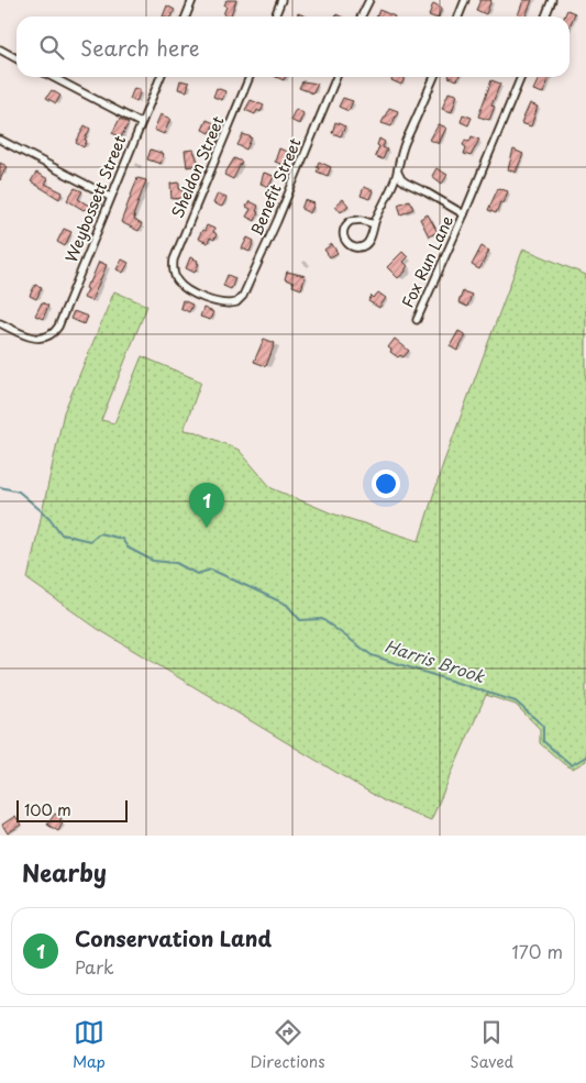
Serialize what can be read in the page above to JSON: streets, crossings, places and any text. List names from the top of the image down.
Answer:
{
  "streets": {
    "street": [
      "Sheldon Street",
      "Benefit Street",
      "Weybossett Street",
      "Fox Run Lane"
    ]
  },
  "crossings": [
    ["Sheldon Street", "Benefit Street"]
  ],
  "water": ["Harris Brook"],
  "scale_bar": "100 m",
  "page": {
    "search": "Search here",
    "pins": "1",
    "scale": "100 m",
    "heading": "Nearby",
    "list": [
      {
        "mark": "1",
        "name": "Conservation Land",
        "note": "Park",
        "value": "170 m"
      }
    ],
    "nav": ["Map", "Directions", "Saved"]
  }
}
